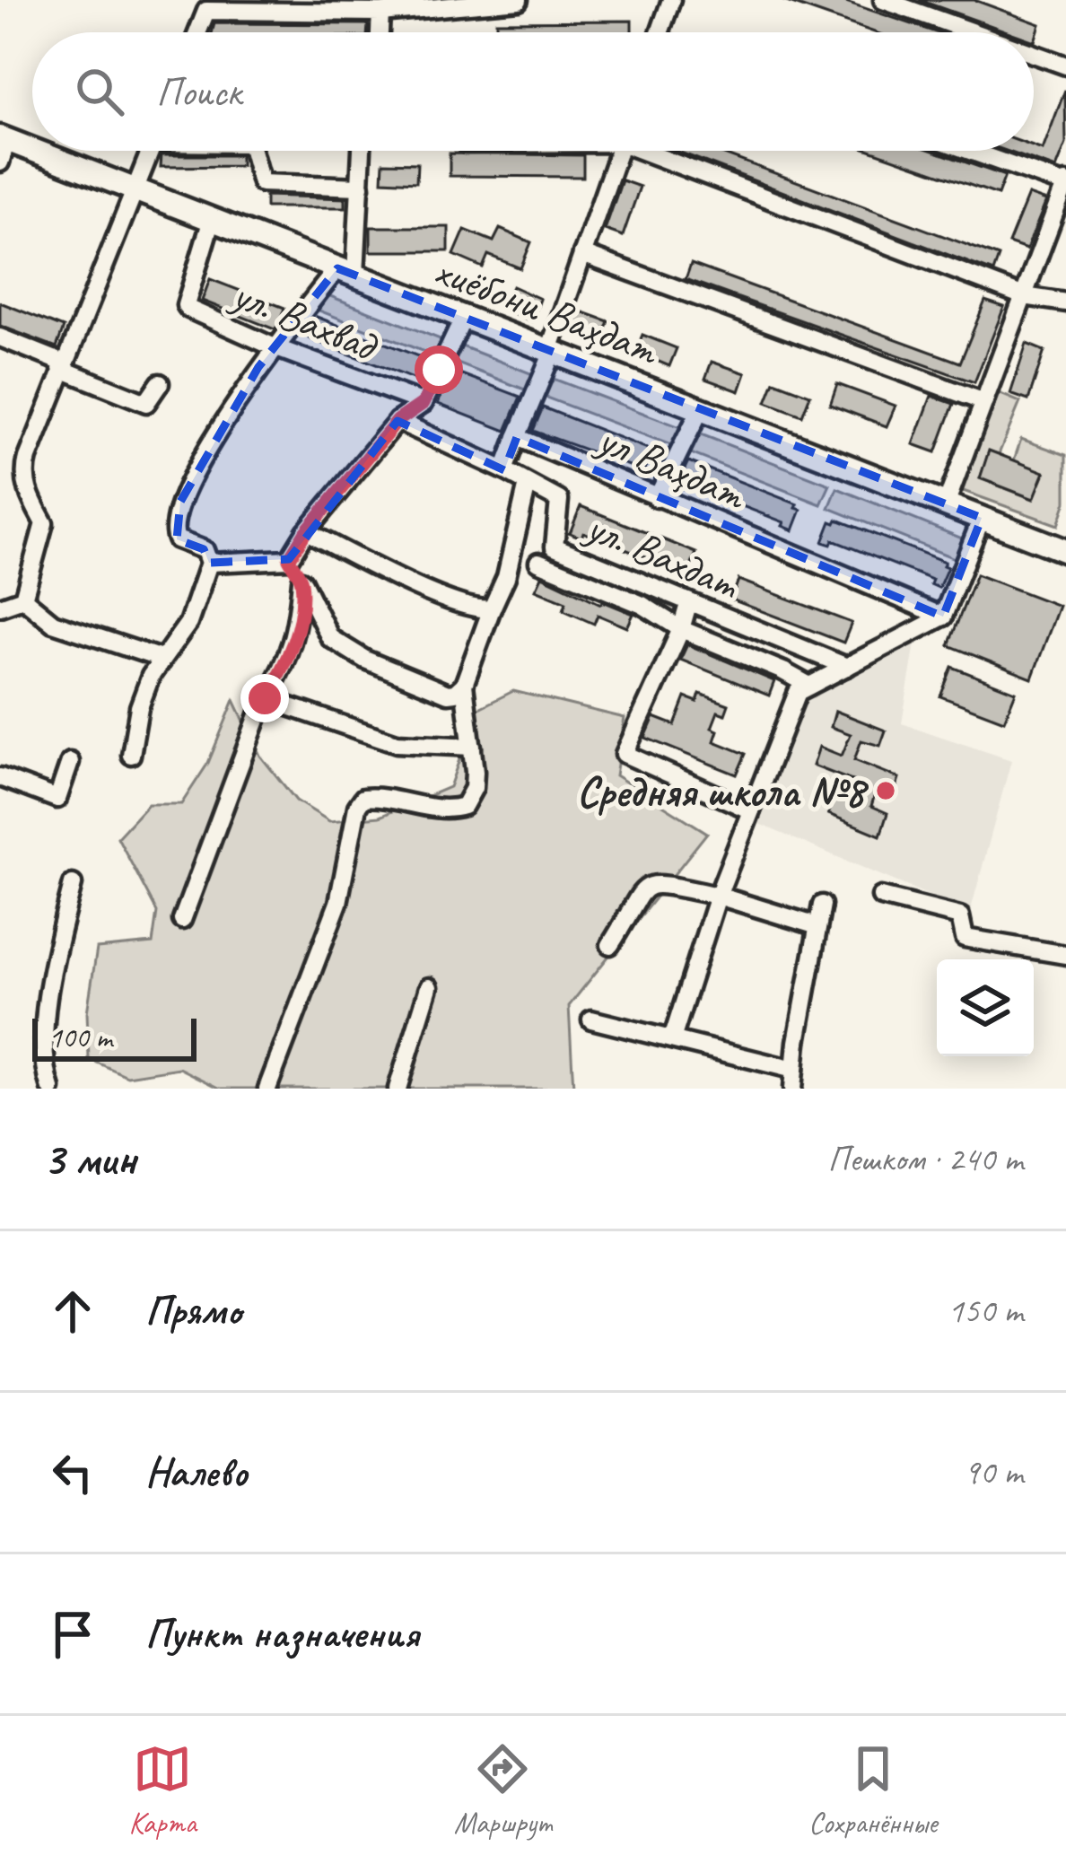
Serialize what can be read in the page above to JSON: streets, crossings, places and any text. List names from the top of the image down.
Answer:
{
  "streets": {
    "main road": ["хиёбони Ваҳдат"],
    "street": ["ул. Вахвад", "ул Ваҳдат", "ул. Вахдат"]
  },
  "crossings": [
    ["хиёбони Ваҳдат", "ул. Вахвад"]
  ],
  "places": ["Средняя школа №8"],
  "scale_bar": "100 m",
  "page": {
    "search": "Поиск",
    "scale": "100 m",
    "heading": ["3 мин", "Пешком · 240 m"],
    "list": [
      ["Прямо", "150 m"],
      ["Налево", "90 m"],
      "Пункт назначения"
    ],
    "nav": ["Карта", "Маршрут", "Сохранённые"]
  }
}
